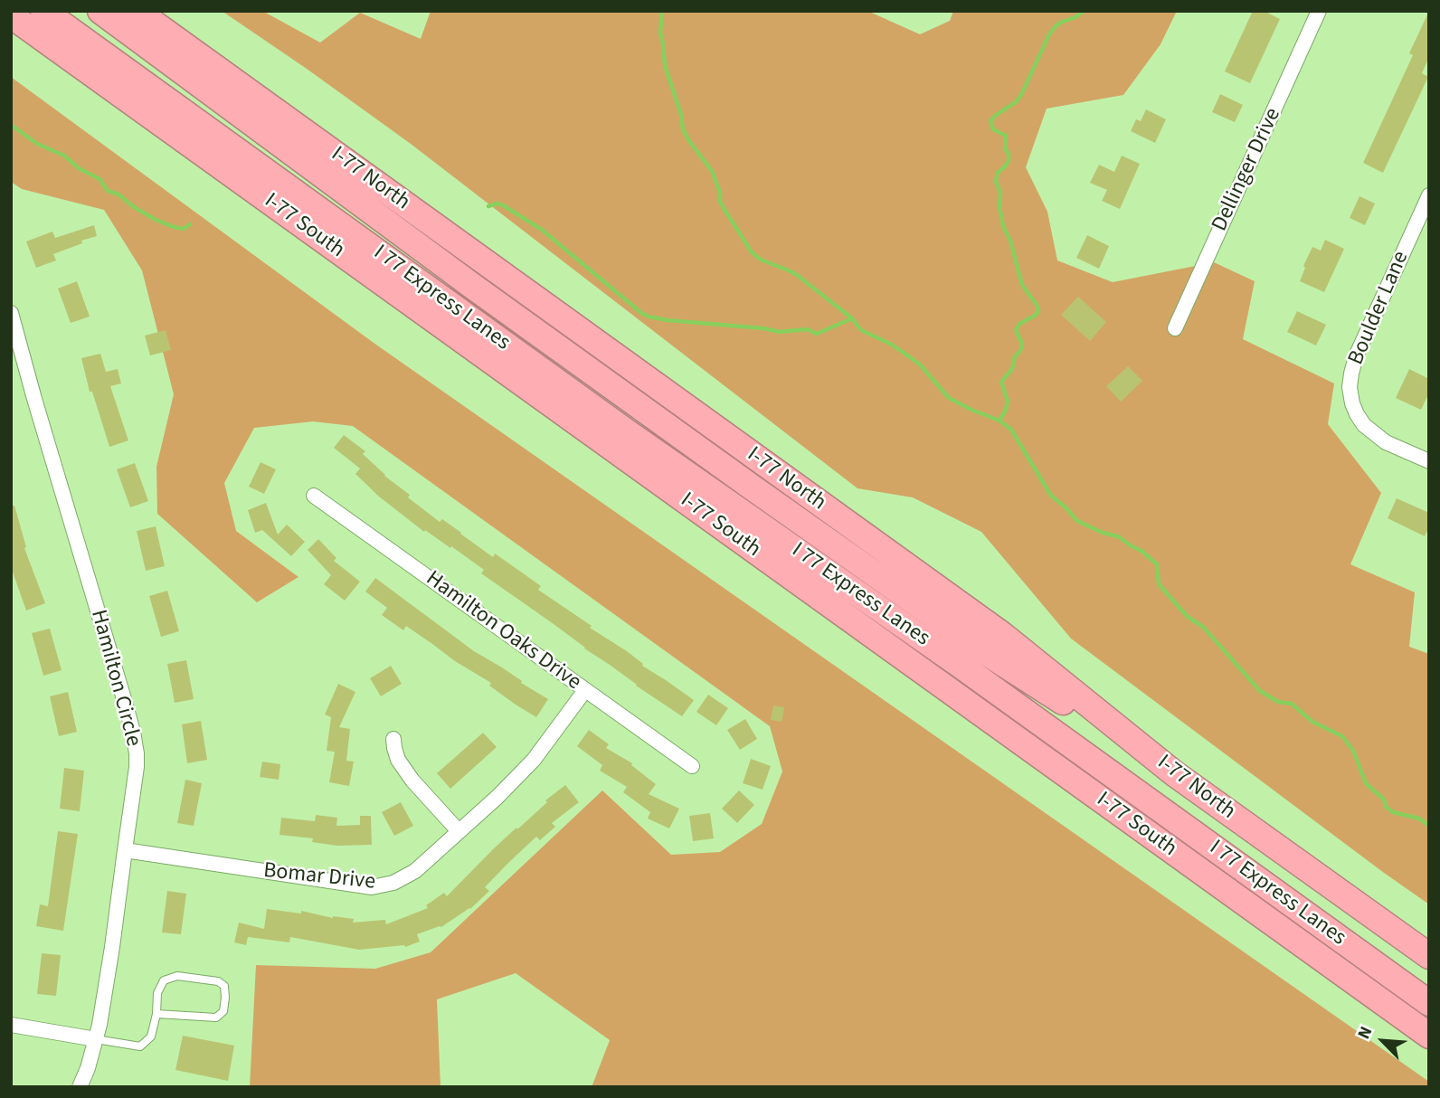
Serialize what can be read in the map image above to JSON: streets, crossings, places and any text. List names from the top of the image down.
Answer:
{
  "streets": {
    "highway": ["I-77 North", "I-77 South", "I 77 Express Lanes"],
    "street": [
      "Dellinger Drive",
      "Boulder Lane",
      "Hamilton Oaks Drive",
      "Hamilton Circle",
      "Bomar Drive"
    ]
  },
  "crossings": [
    ["I-77 North", "I 77 Express Lanes"],
    ["Hamilton Oaks Drive", "Bomar Drive"],
    ["Hamilton Circle", "Bomar Drive"]
  ],
  "north": "top left"
}
